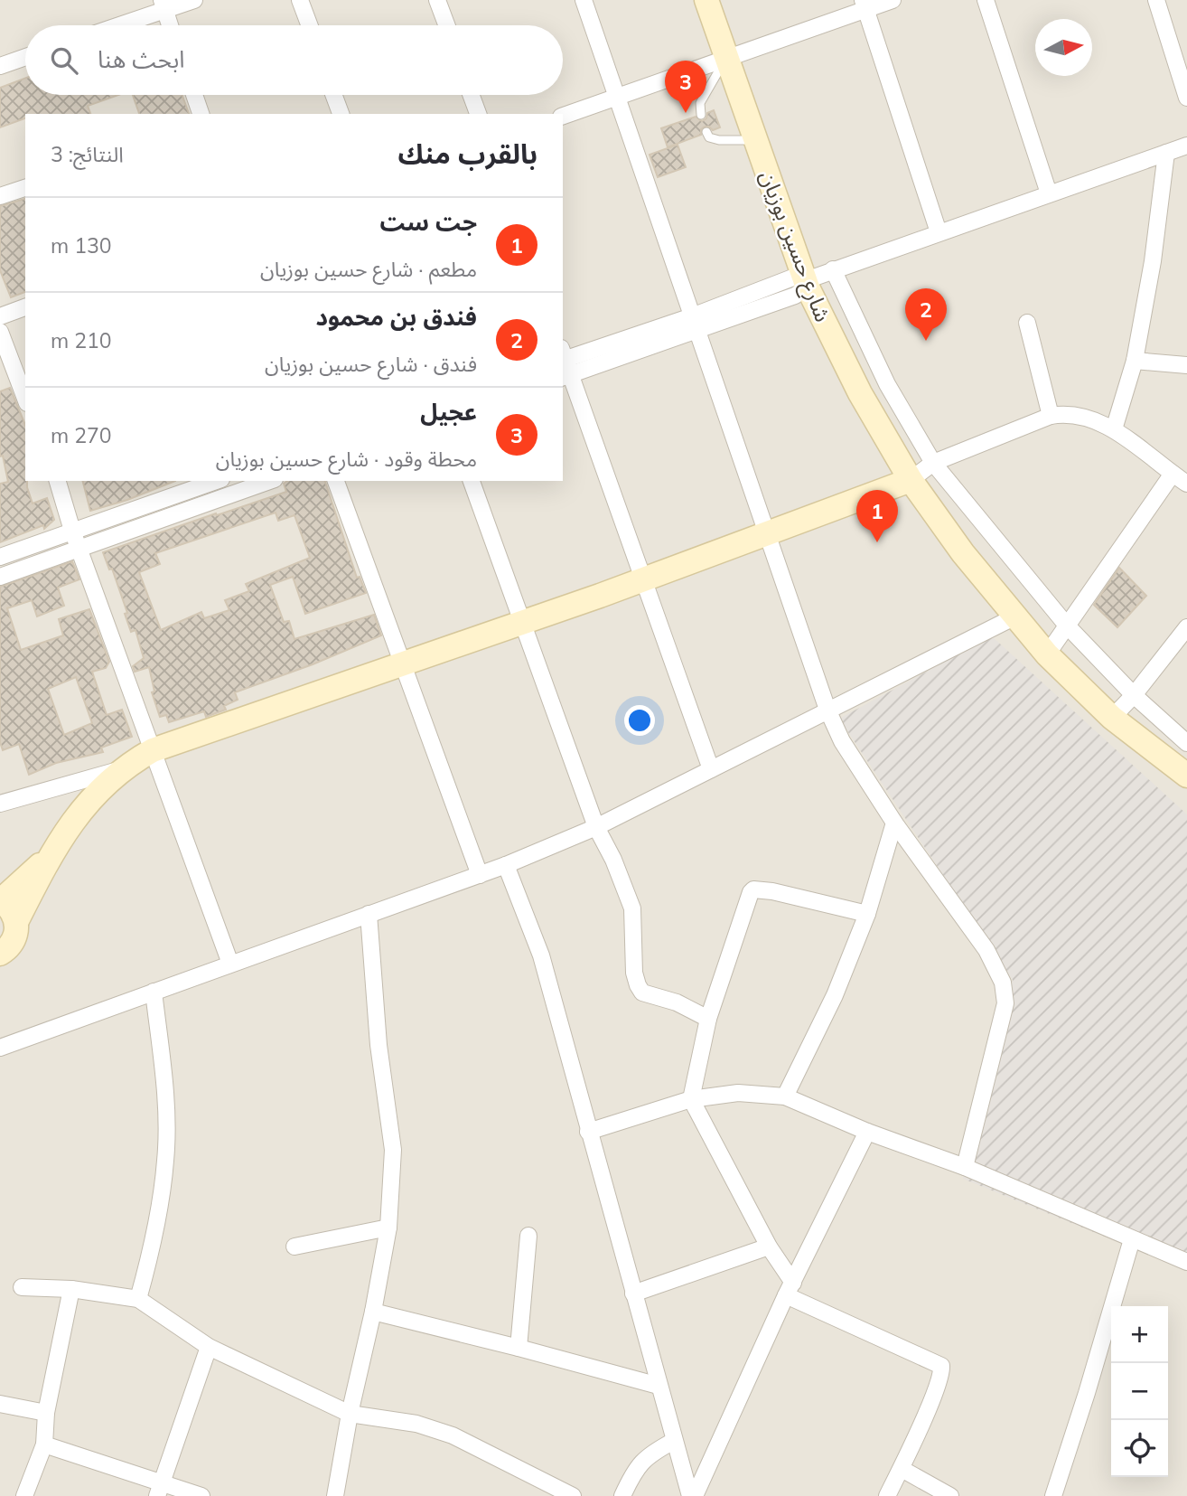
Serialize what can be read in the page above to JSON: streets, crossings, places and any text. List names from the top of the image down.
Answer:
{
  "streets": {
    "main road": ["شارع حسين بوزيان"]
  },
  "north": "right",
  "page": {
    "search": "ابحث هنا",
    "pins": ["3", "2", "1"],
    "heading": ["بالقرب منك", "النتائج: 3"],
    "list": [
      {
        "mark": "1",
        "name": "جت ست",
        "note": "مطعم · شارع حسين بوزيان",
        "value": "130 m"
      },
      {
        "mark": "2",
        "name": "فندق بن محمود",
        "note": "فندق · شارع حسين بوزيان",
        "value": "210 m"
      },
      {
        "mark": "3",
        "name": "عجيل",
        "note": "محطة وقود · شارع حسين بوزيان",
        "value": "270 m"
      }
    ],
    "map_buttons": ["+", "−"]
  }
}
